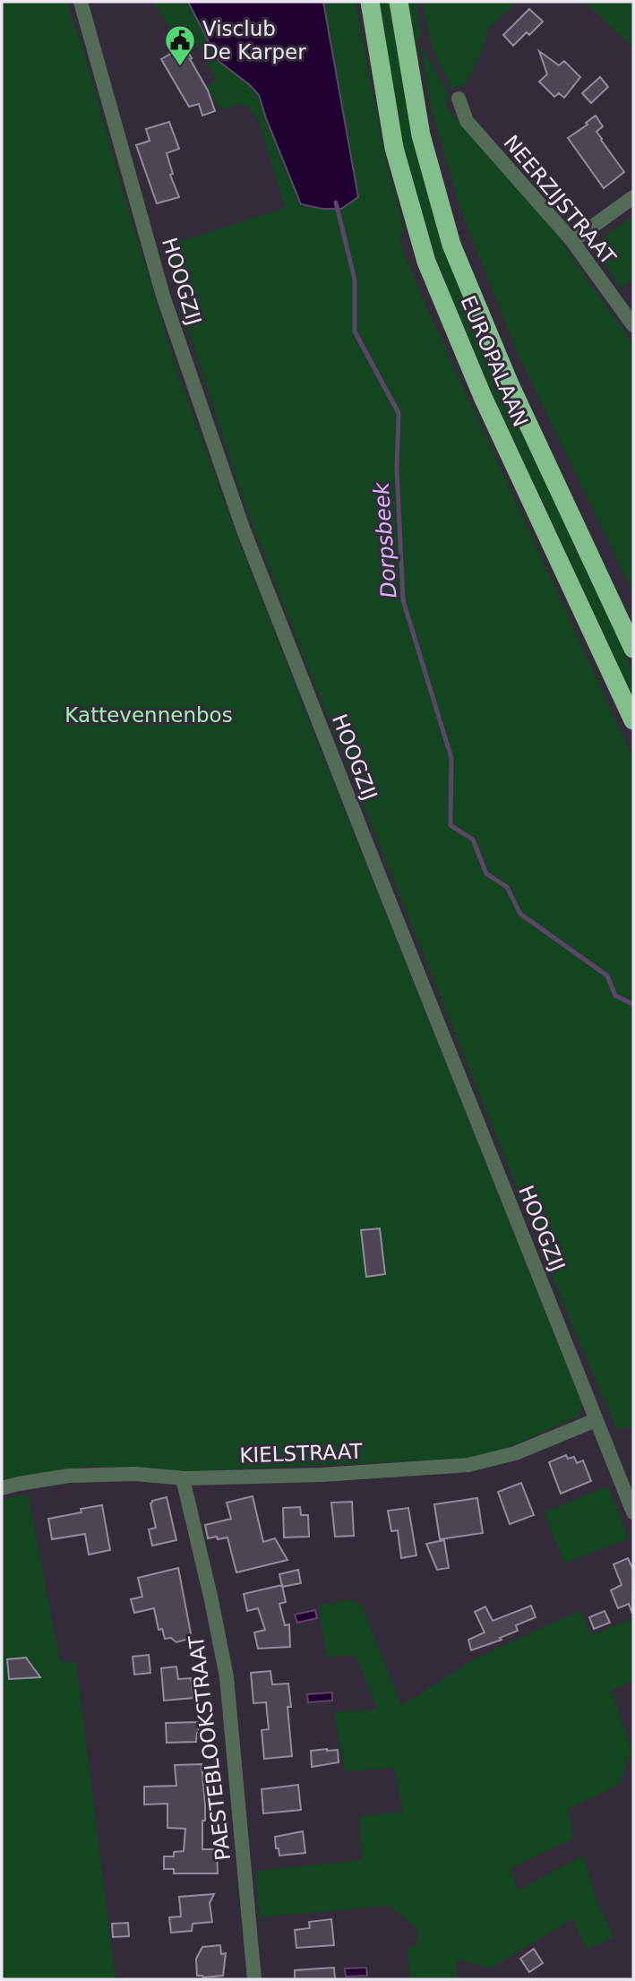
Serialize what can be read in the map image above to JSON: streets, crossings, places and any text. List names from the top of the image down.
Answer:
{
  "streets": {
    "highway": ["EUROPALAAN"],
    "street": [
      "NEERZIJSTRAAT",
      "HOOGZIJ",
      "KIELSTRAAT",
      "PAESTEBLOOKSTRAAT"
    ]
  },
  "crossings": [
    ["HOOGZIJ", "KIELSTRAAT"],
    ["KIELSTRAAT", "PAESTEBLOOKSTRAAT"]
  ],
  "water": ["Dorpsbeek"],
  "parks": ["Kattevennenbos"],
  "places": {
    "public building": ["Visclub De Karper"]
  }
}
